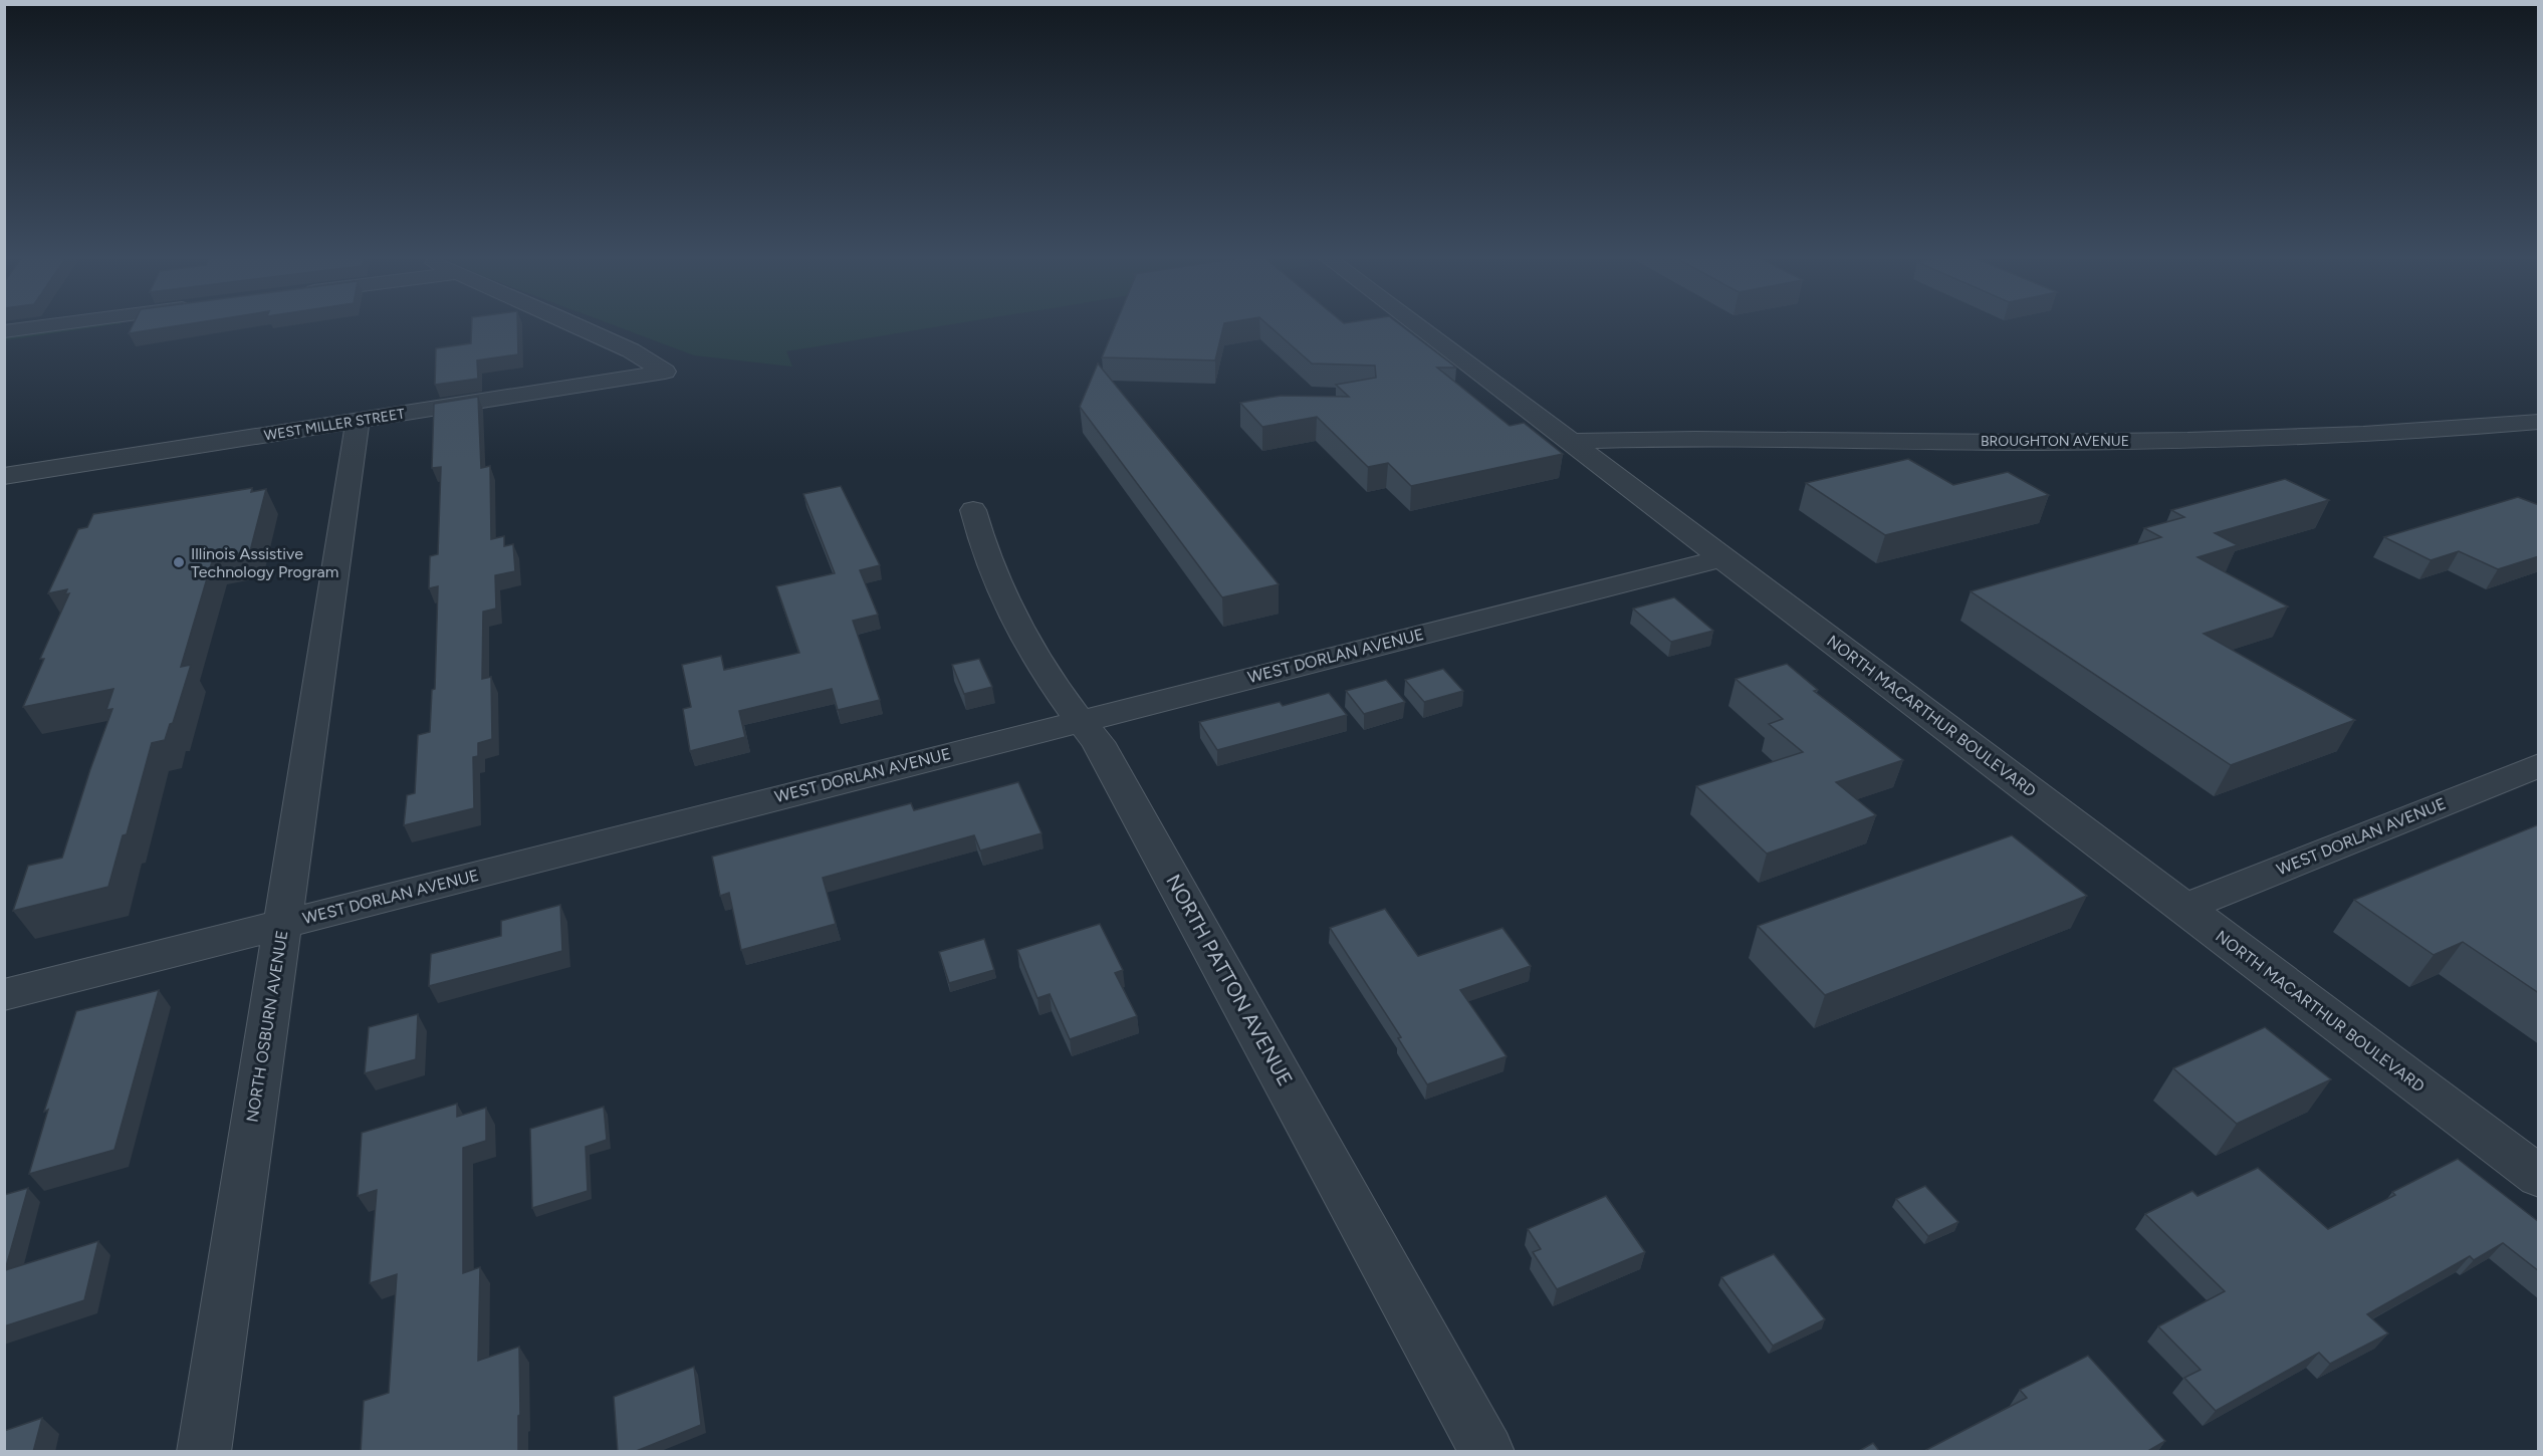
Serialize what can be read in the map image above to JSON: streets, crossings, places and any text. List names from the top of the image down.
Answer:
{
  "streets": {
    "street": [
      "WEST MILLER STREET",
      "BROUGHTON AVENUE",
      "WEST DORLAN AVENUE",
      "NORTH MACARTHUR BOULEVARD",
      "NORTH PATTON AVENUE",
      "NORTH OSBURN AVENUE"
    ]
  },
  "crossings": [
    ["WEST MILLER STREET", "NORTH OSBURN AVENUE"],
    ["BROUGHTON AVENUE", "NORTH MACARTHUR BOULEVARD"],
    ["WEST DORLAN AVENUE", "NORTH MACARTHUR BOULEVARD"],
    ["WEST DORLAN AVENUE", "NORTH PATTON AVENUE"],
    ["WEST DORLAN AVENUE", "NORTH OSBURN AVENUE"]
  ],
  "places": ["Illinois Assistive Technology Program"]
}
